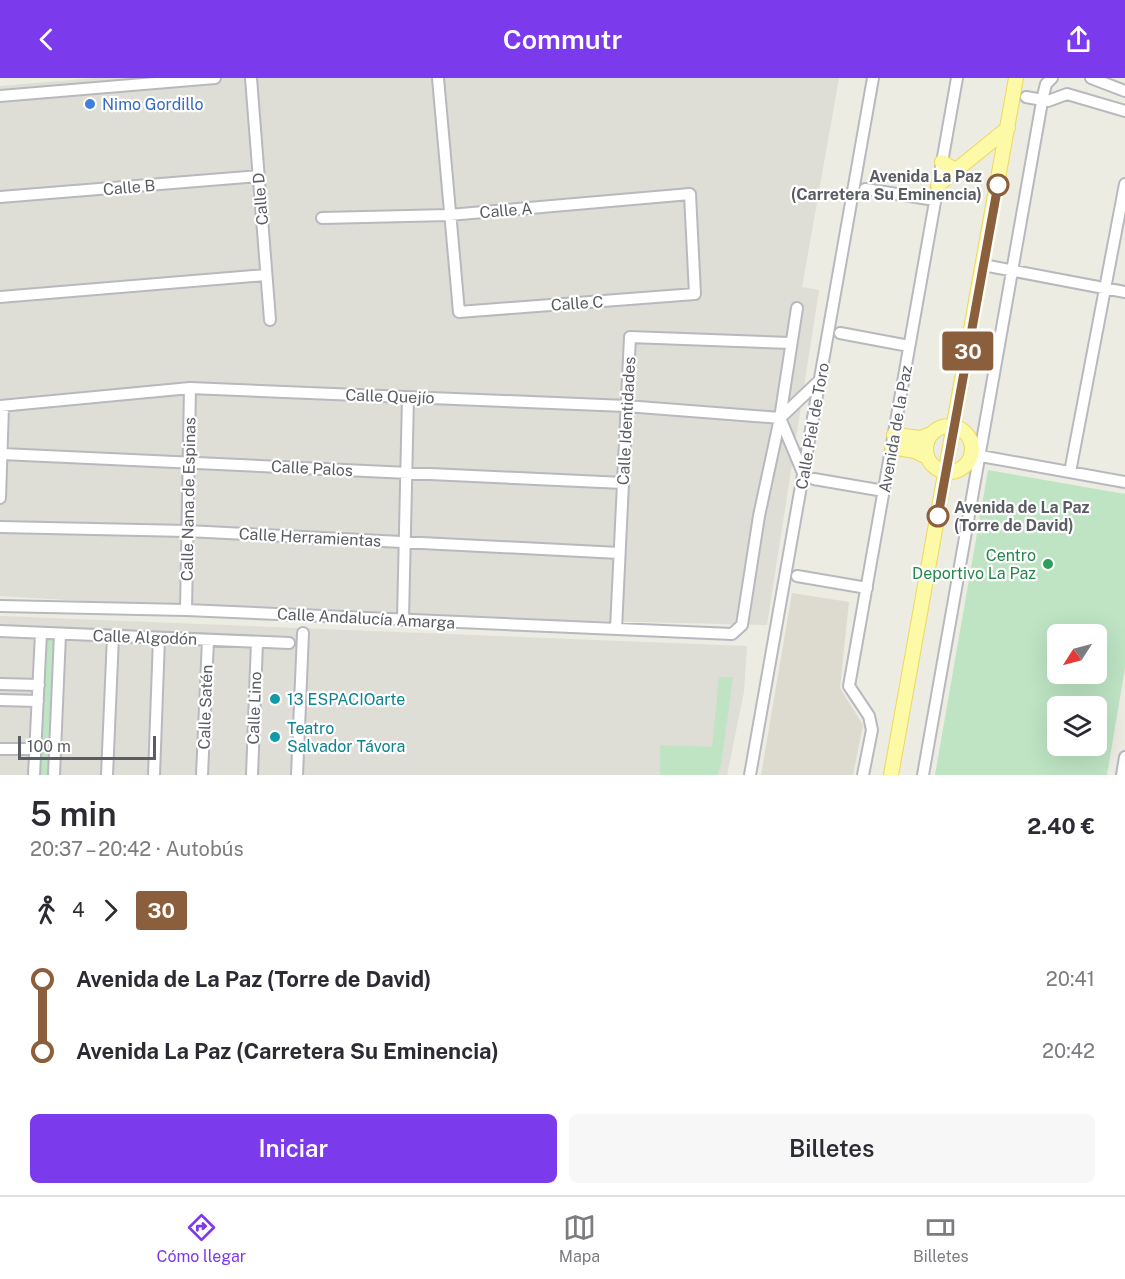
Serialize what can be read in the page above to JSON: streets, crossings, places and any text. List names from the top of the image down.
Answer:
{
  "streets": {
    "street": [
      "Calle B",
      "Calle D",
      "Calle A",
      "Calle C",
      "Calle Quejío",
      "Calle Identidades",
      "Calle Piel de Toro",
      "Avenida de la Paz",
      "Calle Palos",
      "Calle Nana de Espinas",
      "Calle Herramientas",
      "Calle Andalucía Amarga",
      "Calle Algodón",
      "Calle Satén",
      "Calle Lino"
    ]
  },
  "crossings": [
    ["Calle B", "Calle D"],
    ["Calle A", "Calle C"],
    ["Calle Quejío", "Calle Identidades"],
    ["Calle Quejío", "Calle Piel de Toro"],
    ["Calle Quejío", "Calle Nana de Espinas"],
    ["Calle Identidades", "Calle Piel de Toro"],
    ["Calle Identidades", "Calle Palos"],
    ["Calle Identidades", "Calle Herramientas"],
    ["Calle Identidades", "Calle Andalucía Amarga"],
    ["Calle Piel de Toro", "Calle Andalucía Amarga"],
    ["Calle Palos", "Calle Nana de Espinas"],
    ["Calle Nana de Espinas", "Calle Herramientas"],
    ["Calle Nana de Espinas", "Calle Andalucía Amarga"],
    ["Calle Algodón", "Calle Satén"],
    ["Calle Algodón", "Calle Lino"]
  ],
  "places": [
    "Nimo Gordillo",
    "Avenida La Paz (Carretera Su Eminencia)",
    "Avenida de La Paz (Torre de David)",
    "Centro Deportivo La Paz",
    "13 ESPACIOarte",
    "Teatro Salvador Távora"
  ],
  "lines": ["bus line 30"],
  "scale_bar": "100 m",
  "north": "bottom left",
  "page": {
    "header": "Commutr",
    "on_map": "30",
    "scale": "100 m",
    "heading": ["5 min", "20:37 – 20:42 · Autobús", "2.40 €"],
    "legs": ["4", "30"],
    "list": [
      {
        "name": "Avenida de La Paz (Torre de David)",
        "value": "20:41"
      },
      {
        "name": "Avenida La Paz (Carretera Su Eminencia)",
        "value": "20:42"
      }
    ],
    "buttons": ["Iniciar", "Billetes"],
    "tabs": ["Cómo llegar", "Mapa", "Billetes"]
  }
}
